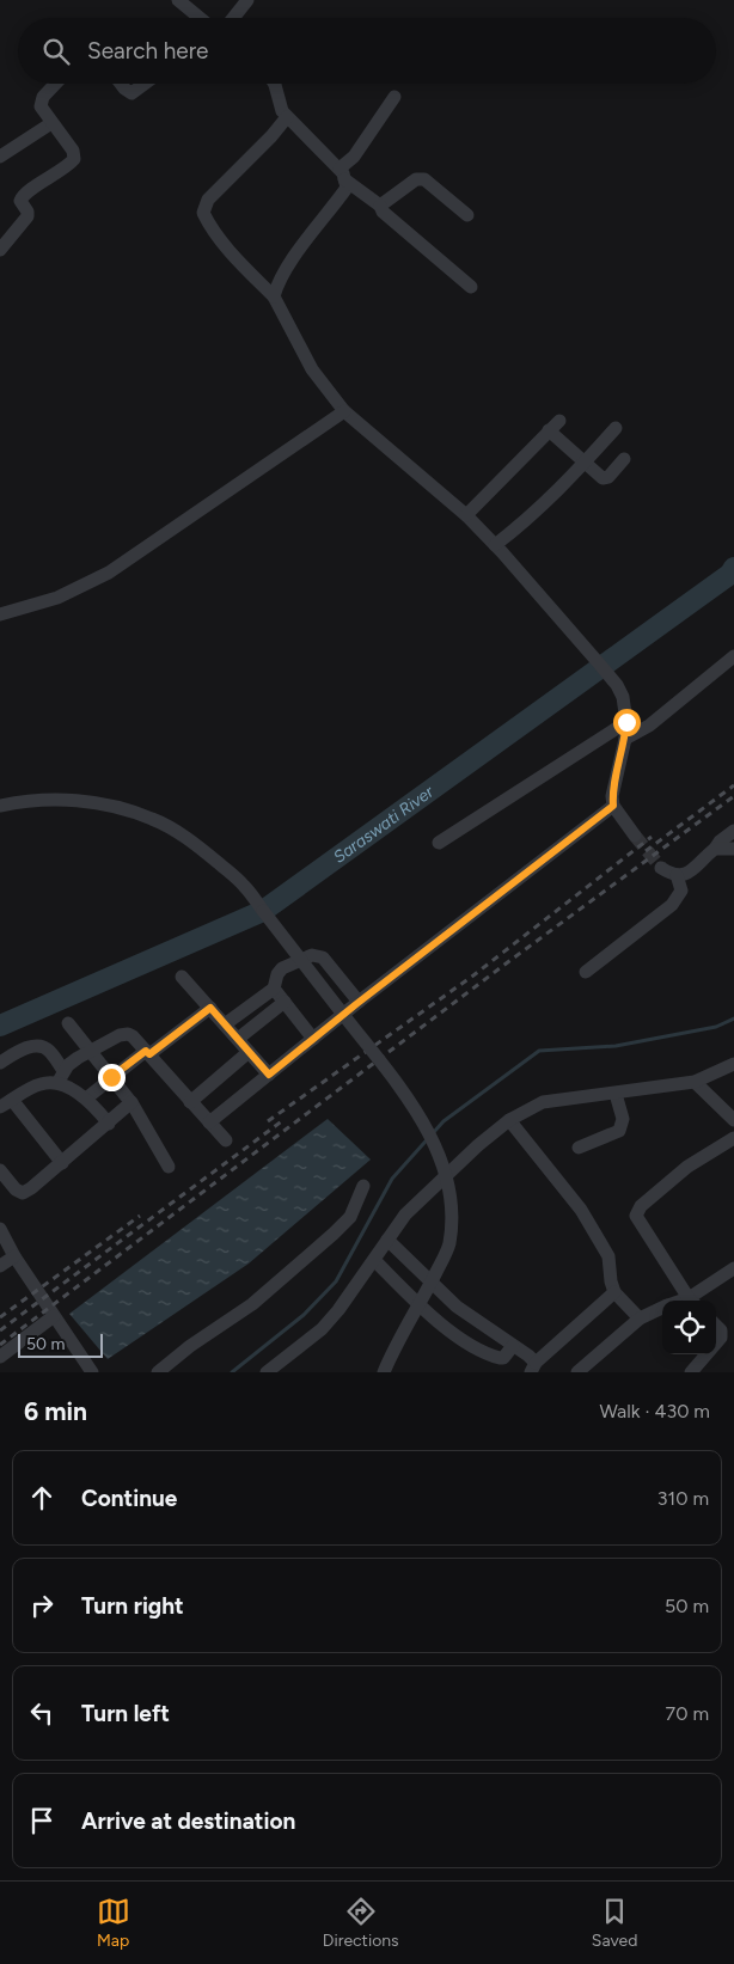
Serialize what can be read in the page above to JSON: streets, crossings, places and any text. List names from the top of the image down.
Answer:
{
  "water": ["Saraswati River"],
  "scale_bar": "50 m",
  "page": {
    "search": "Search here",
    "scale": "50 m",
    "heading": ["6 min", "Walk · 430 m"],
    "list": [
      ["Continue", "310 m"],
      ["Turn right", "50 m"],
      ["Turn left", "70 m"],
      "Arrive at destination"
    ],
    "nav": ["Map", "Directions", "Saved"]
  }
}
